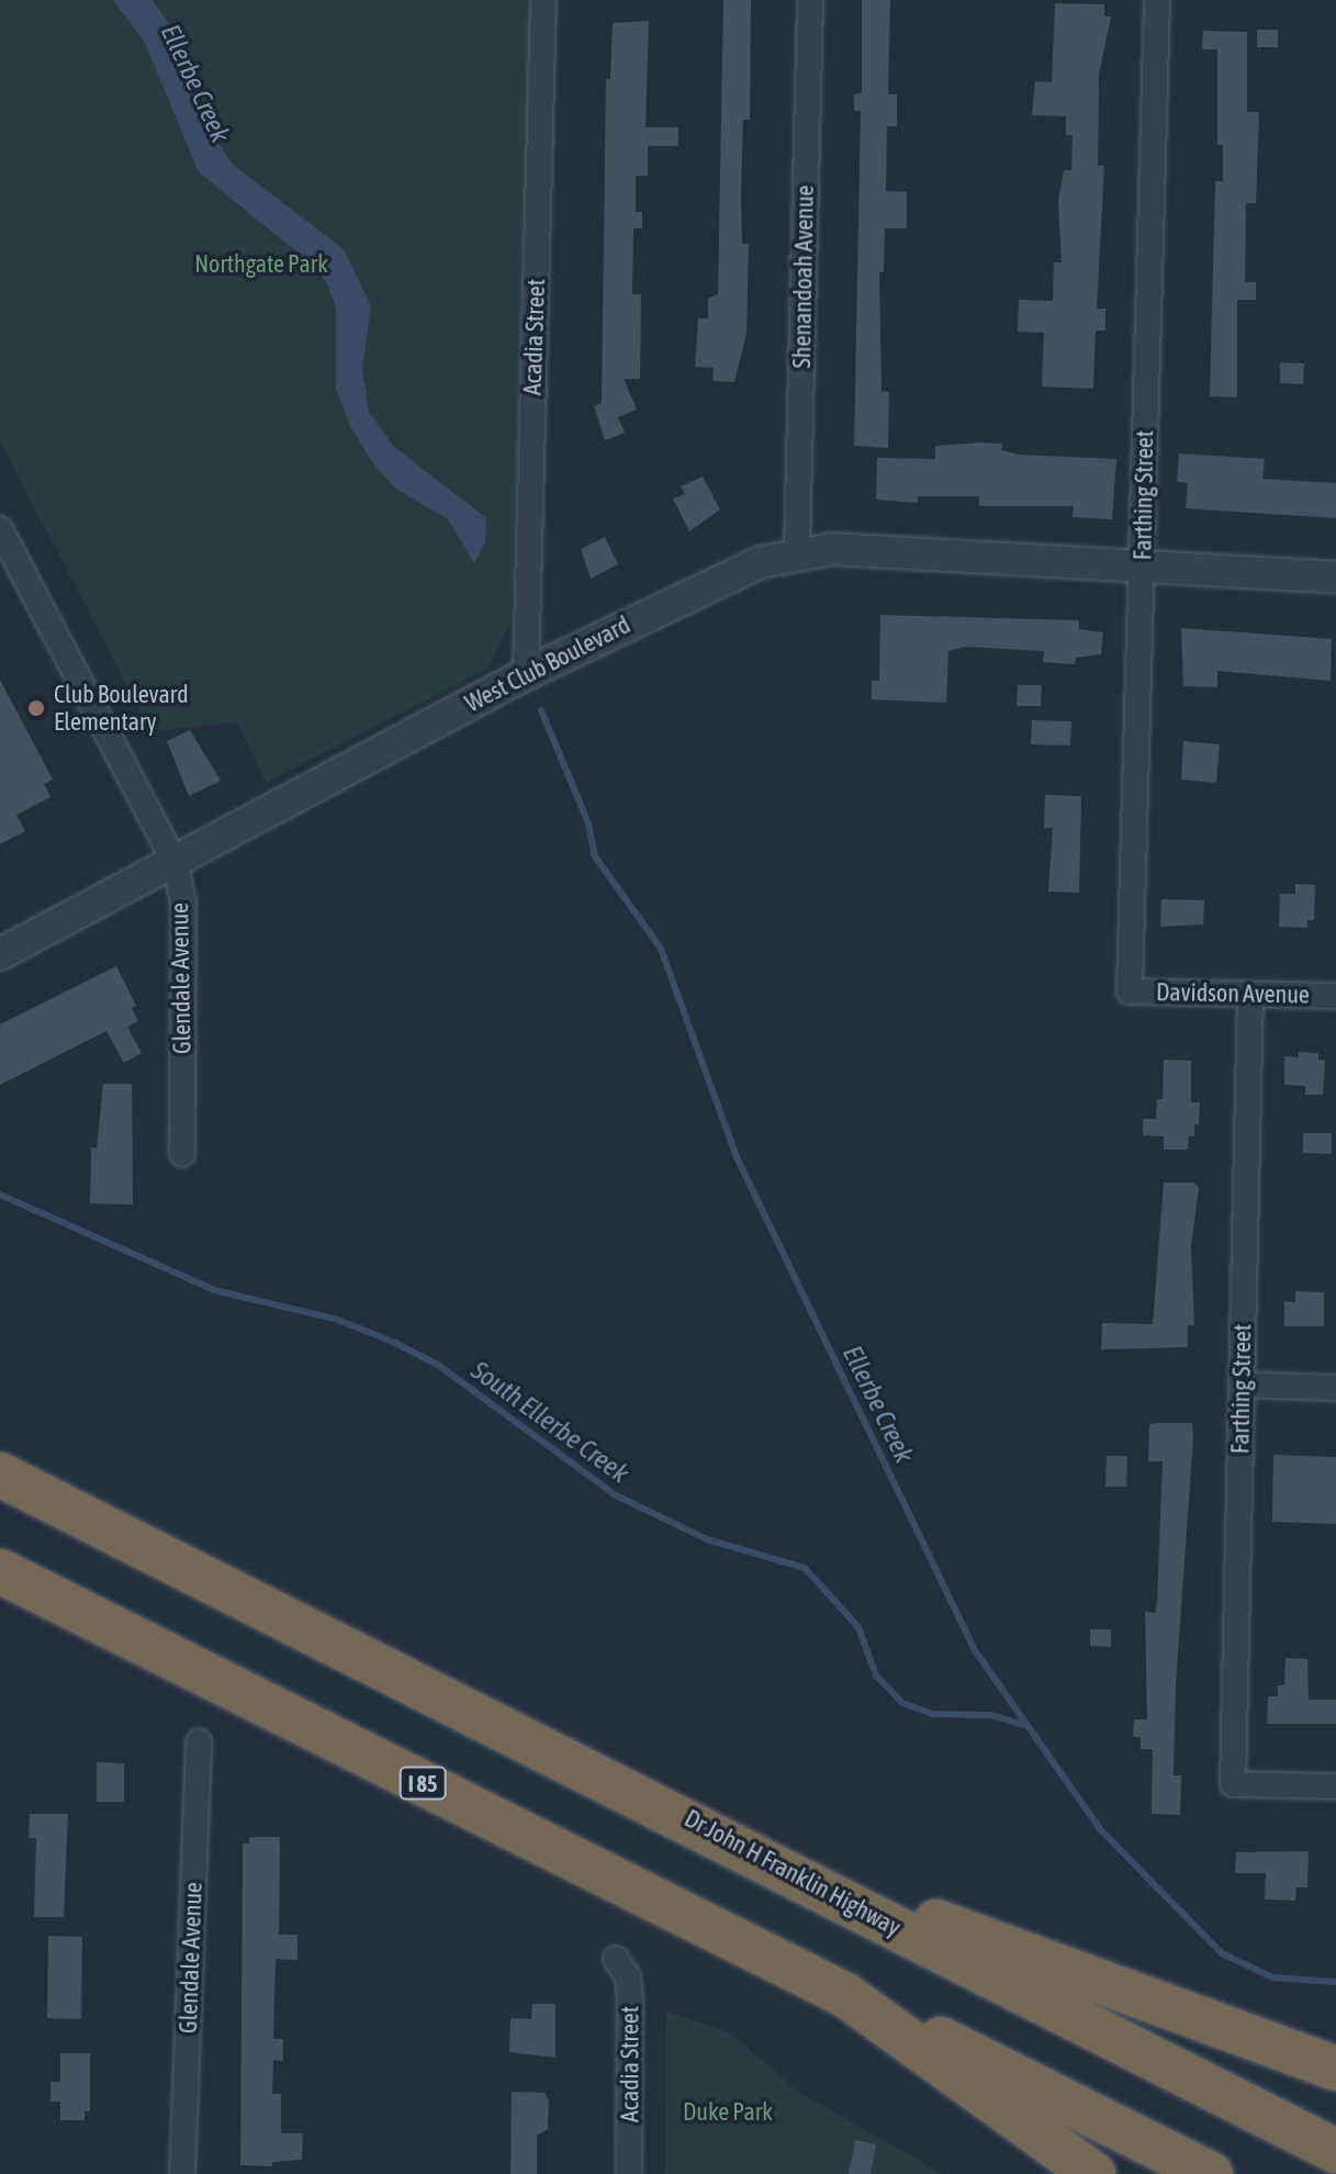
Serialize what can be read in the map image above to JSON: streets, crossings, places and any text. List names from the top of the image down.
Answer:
{
  "streets": {
    "highway": ["I 85", "Dr John H Franklin Highway"],
    "street": [
      "Shenandoah Avenue",
      "Acadia Street",
      "Farthing Street",
      "West Club Boulevard",
      "Glendale Avenue",
      "Davidson Avenue"
    ]
  },
  "crossings": [
    ["Shenandoah Avenue", "West Club Boulevard"],
    ["Acadia Street", "West Club Boulevard"],
    ["Farthing Street", "West Club Boulevard"],
    ["Farthing Street", "Davidson Avenue"],
    ["West Club Boulevard", "Glendale Avenue"]
  ],
  "water": ["Ellerbe Creek", "South Ellerbe Creek"],
  "parks": ["Northgate Park", "Duke Park"],
  "places": ["Club Boulevard Elementary"]
}
